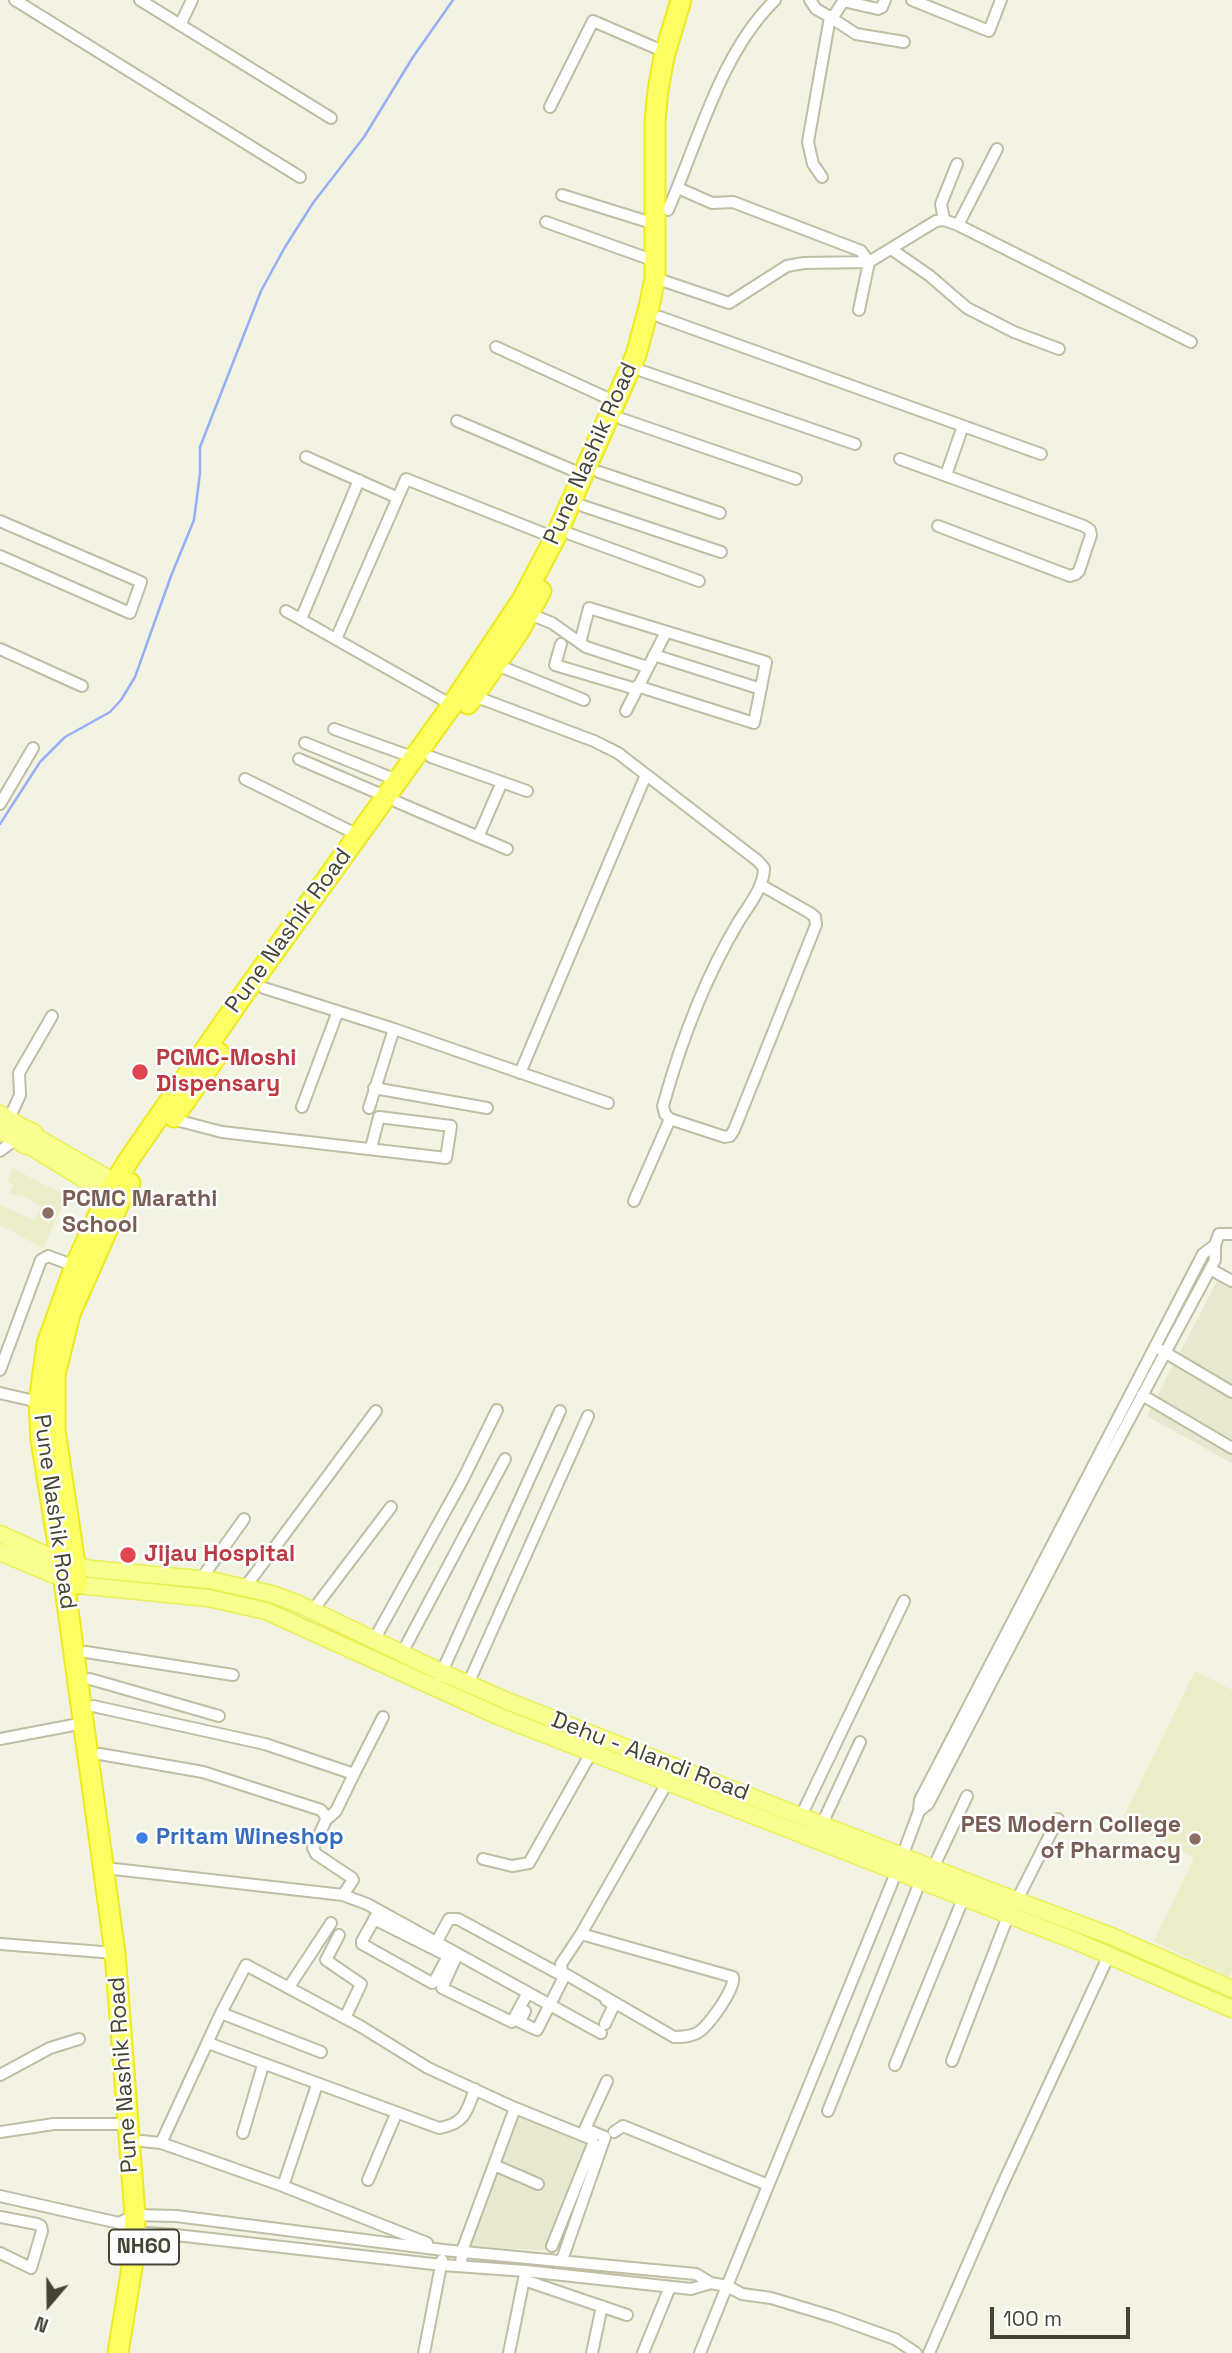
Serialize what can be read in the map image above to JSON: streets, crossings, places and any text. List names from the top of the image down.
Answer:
{
  "streets": {
    "highway": ["Pune Nashik Road", "NH60"],
    "main road": ["Dehu - Alandi Road"]
  },
  "crossings": [
    ["Pune Nashik Road", "Dehu - Alandi Road"]
  ],
  "places": [
    "PCMC-Moshi Dispensary",
    "PCMC Marathi School",
    "Jijau Hospital",
    "Pritam Wineshop",
    "PES Modern College of Pharmacy"
  ],
  "scale_bar": "100 m",
  "north": "bottom"
}
